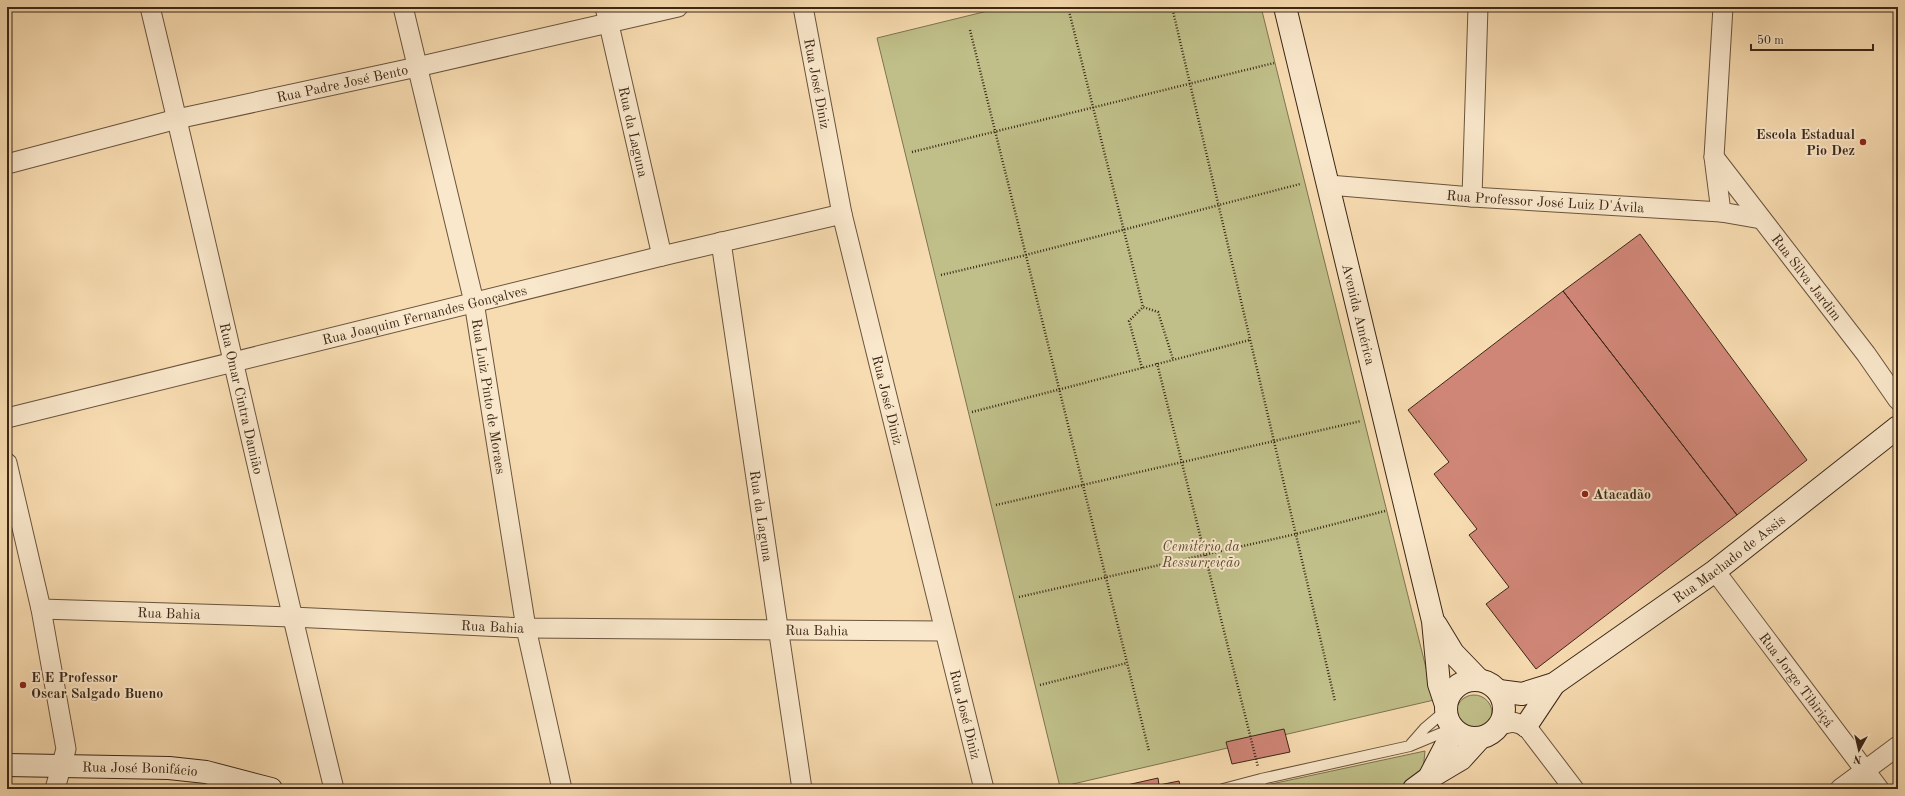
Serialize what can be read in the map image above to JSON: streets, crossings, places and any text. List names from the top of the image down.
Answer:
{
  "streets": {
    "street": [
      "Rua Padre José Bento",
      "Rua José Diniz",
      "Rua da Laguna",
      "Rua Professor José Luiz D'Ávila",
      "Rua Silva Jardim",
      "Rua Joaquim Fernandes Gonçalves",
      "Avenida América",
      "Rua Luiz Pinto de Moraes",
      "Rua Omar Cintra Damião",
      "Rua Machado de Assis",
      "Rua Bahia",
      "Rua Jorge Tibiriçá",
      "Rua José Bonifácio"
    ]
  },
  "crossings": [
    ["Rua Padre José Bento", "Rua da Laguna"],
    ["Rua Padre José Bento", "Rua Luiz Pinto de Moraes"],
    ["Rua Padre José Bento", "Rua Omar Cintra Damião"],
    ["Rua José Diniz", "Rua Joaquim Fernandes Gonçalves"],
    ["Rua José Diniz", "Rua Bahia"],
    ["Rua da Laguna", "Rua Joaquim Fernandes Gonçalves"],
    ["Rua da Laguna", "Rua Bahia"],
    ["Rua Professor José Luiz D'Ávila", "Rua Silva Jardim"],
    ["Rua Professor José Luiz D'Ávila", "Avenida América"],
    ["Rua Joaquim Fernandes Gonçalves", "Rua Luiz Pinto de Moraes"],
    ["Rua Joaquim Fernandes Gonçalves", "Rua Omar Cintra Damião"],
    ["Avenida América", "Rua Machado de Assis"],
    ["Rua Luiz Pinto de Moraes", "Rua Bahia"],
    ["Rua Omar Cintra Damião", "Rua Bahia"],
    ["Rua Machado de Assis", "Rua Jorge Tibiriçá"]
  ],
  "parks": ["Cemitério da Ressurreição"],
  "places": ["Escola Estadual Pio Dez", "Atacadão", "E E Professor Oscar Salgado Bueno"],
  "scale_bar": "50 m",
  "north": "bottom"
}
